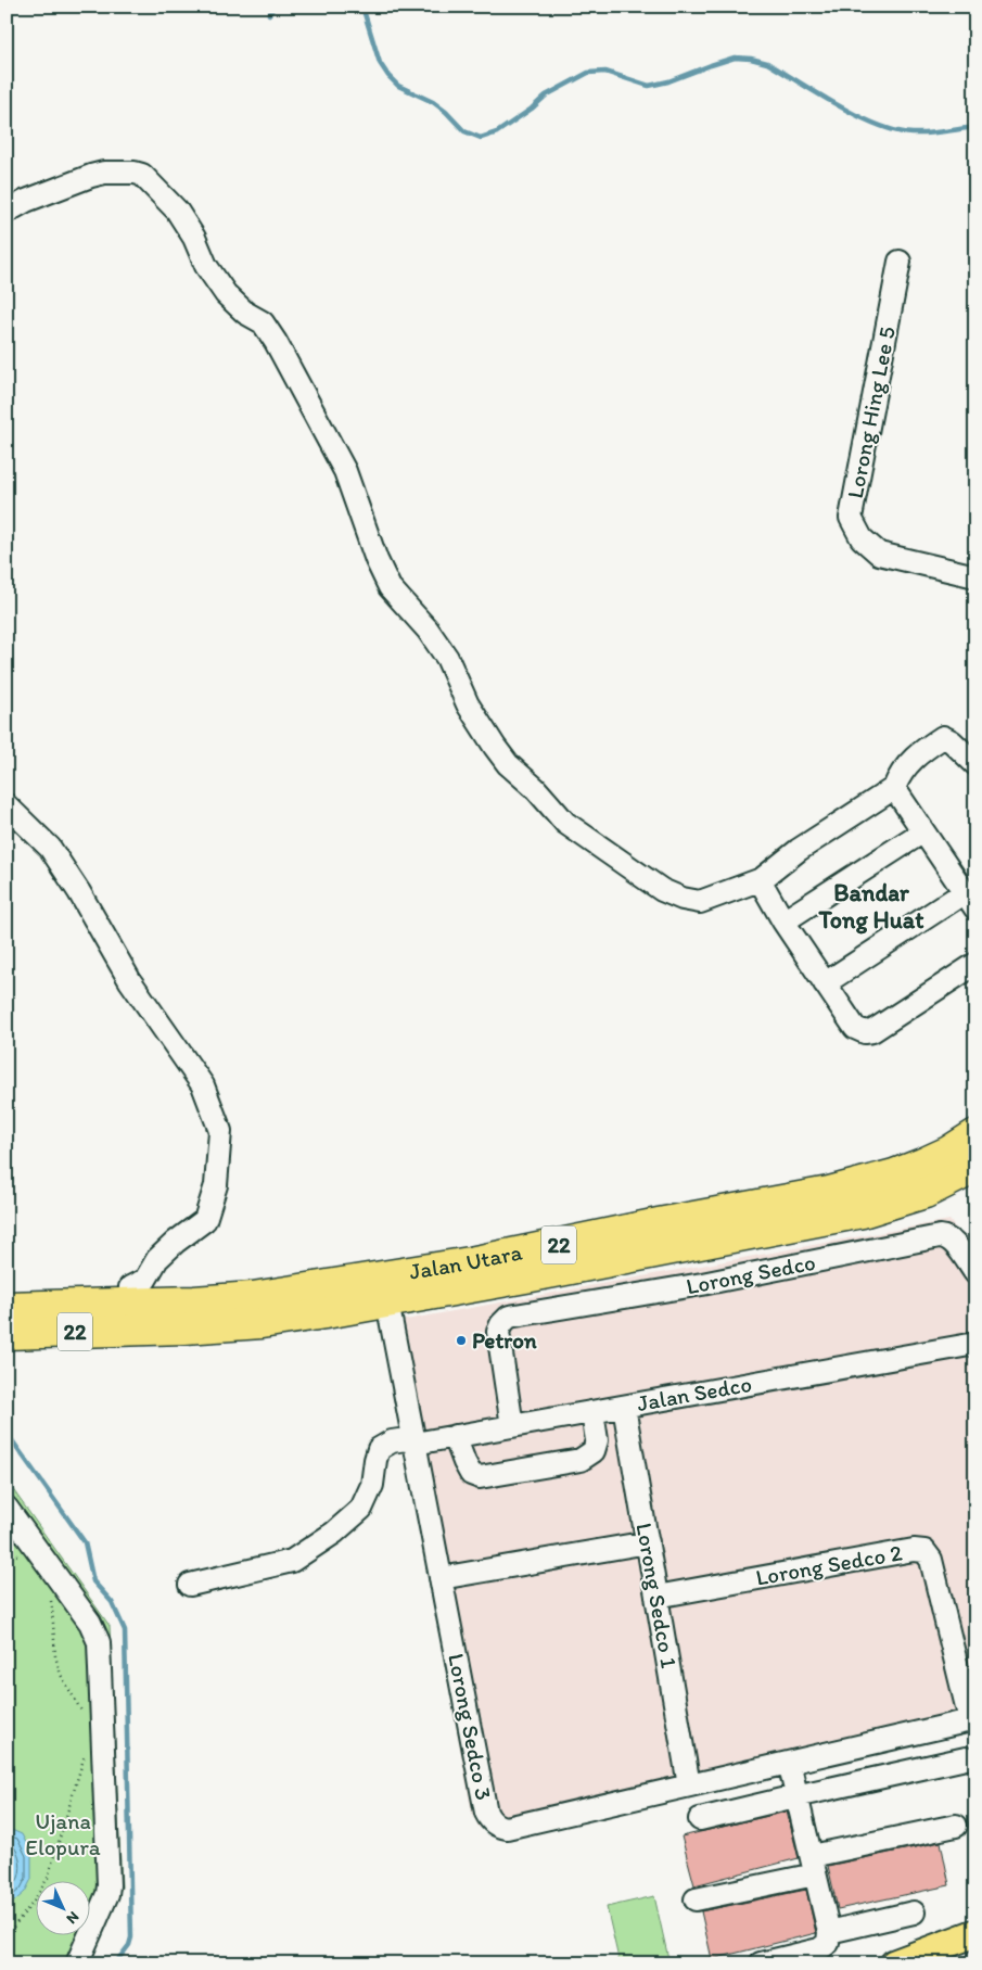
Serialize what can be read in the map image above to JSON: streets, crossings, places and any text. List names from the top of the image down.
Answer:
{
  "streets": {
    "highway": ["22", "Jalan Utara"],
    "street": [
      "Lorong Hing Lee 5",
      "Lorong Sedco",
      "Jalan Sedco",
      "Lorong Sedco 2",
      "Lorong Sedco 1",
      "Lorong Sedco 3"
    ]
  },
  "crossings": [
    ["Jalan Utara", "Lorong Sedco 3"],
    ["Lorong Sedco", "Jalan Sedco"],
    ["Jalan Sedco", "Lorong Sedco 1"],
    ["Jalan Sedco", "Lorong Sedco 3"],
    ["Lorong Sedco 2", "Lorong Sedco 1"],
    ["Lorong Sedco 2", "Lorong Sedco 3"],
    ["Lorong Sedco 1", "Lorong Sedco 3"]
  ],
  "districts": ["Bandar Tong Huat"],
  "parks": ["Ujana Elopura"],
  "places": ["Petron"],
  "north": "bottom right"
}
